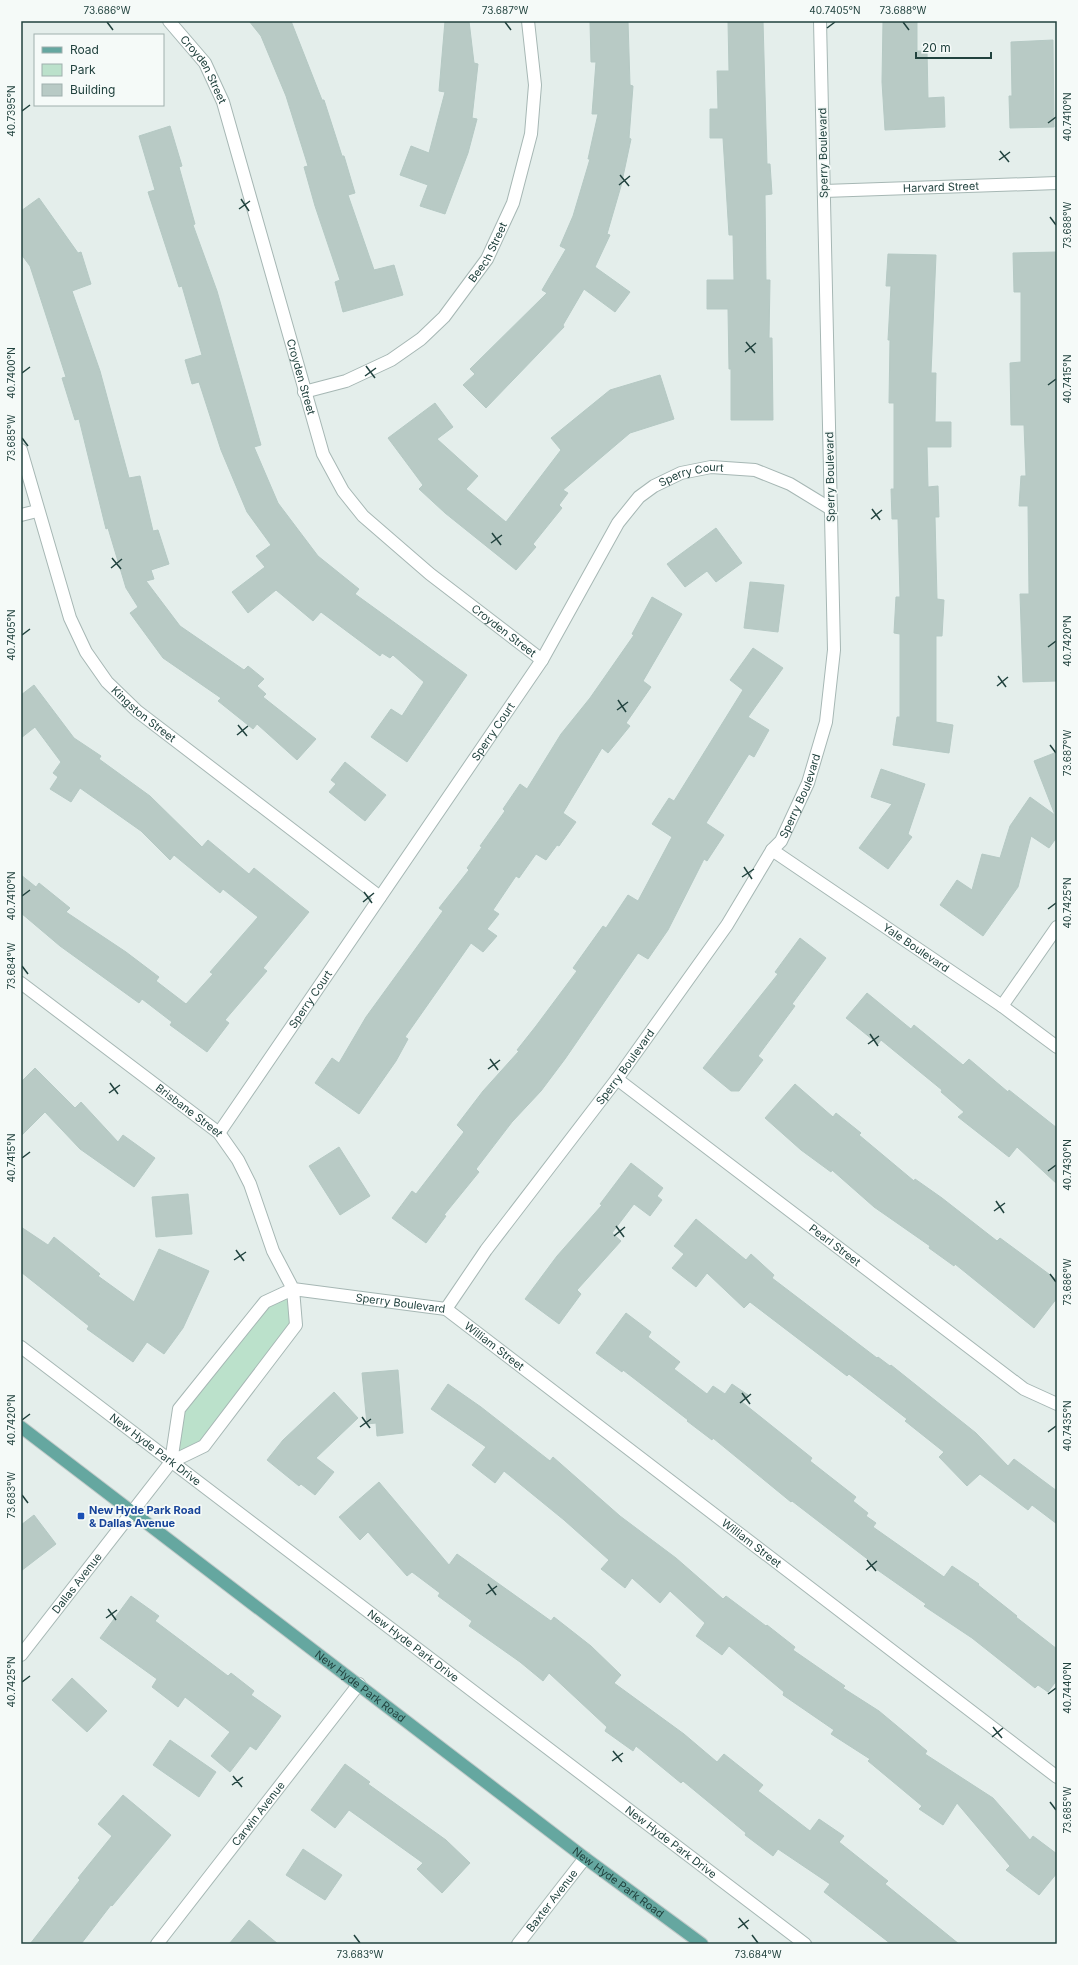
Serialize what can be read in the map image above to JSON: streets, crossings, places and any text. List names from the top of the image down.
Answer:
{
  "streets": {
    "main road": ["New Hyde Park Road"],
    "street": [
      "Croyden Street",
      "Sperry Boulevard",
      "Harvard Street",
      "Beech Street",
      "Sperry Court",
      "Kingston Street",
      "Yale Boulevard",
      "Brisbane Street",
      "Pearl Street",
      "William Street",
      "New Hyde Park Drive",
      "Dallas Avenue",
      "Carwin Avenue",
      "Baxter Avenue"
    ]
  },
  "crossings": [
    ["Croyden Street", "Beech Street"],
    ["Croyden Street", "Sperry Court"],
    ["Sperry Boulevard", "Harvard Street"],
    ["Sperry Boulevard", "Sperry Court"],
    ["Sperry Boulevard", "Yale Boulevard"],
    ["Sperry Boulevard", "Brisbane Street"],
    ["Sperry Boulevard", "Pearl Street"],
    ["Sperry Boulevard", "William Street"],
    ["Sperry Court", "Kingston Street"],
    ["Sperry Court", "Brisbane Street"],
    ["Dallas Avenue", "New Hyde Park Road"],
    ["New Hyde Park Road", "Carwin Avenue"],
    ["New Hyde Park Road", "Baxter Avenue"]
  ],
  "places": {
    "transit": ["New Hyde Park Road & Dallas Avenue"]
  },
  "legend": ["Road", "Park", "Building"],
  "scale_bar": "20 m",
  "coordinates": [
    "73.686°W",
    "73.687°W",
    "40.7405°N",
    "73.688°W",
    "40.7395°N",
    "40.7410°N",
    "40.7400°N",
    "40.7415°N",
    "73.685°W",
    "40.7420°N",
    "40.7425°N",
    "73.684°W",
    "40.7430°N",
    "40.7435°N",
    "73.683°W",
    "40.7440°N"
  ]
}
